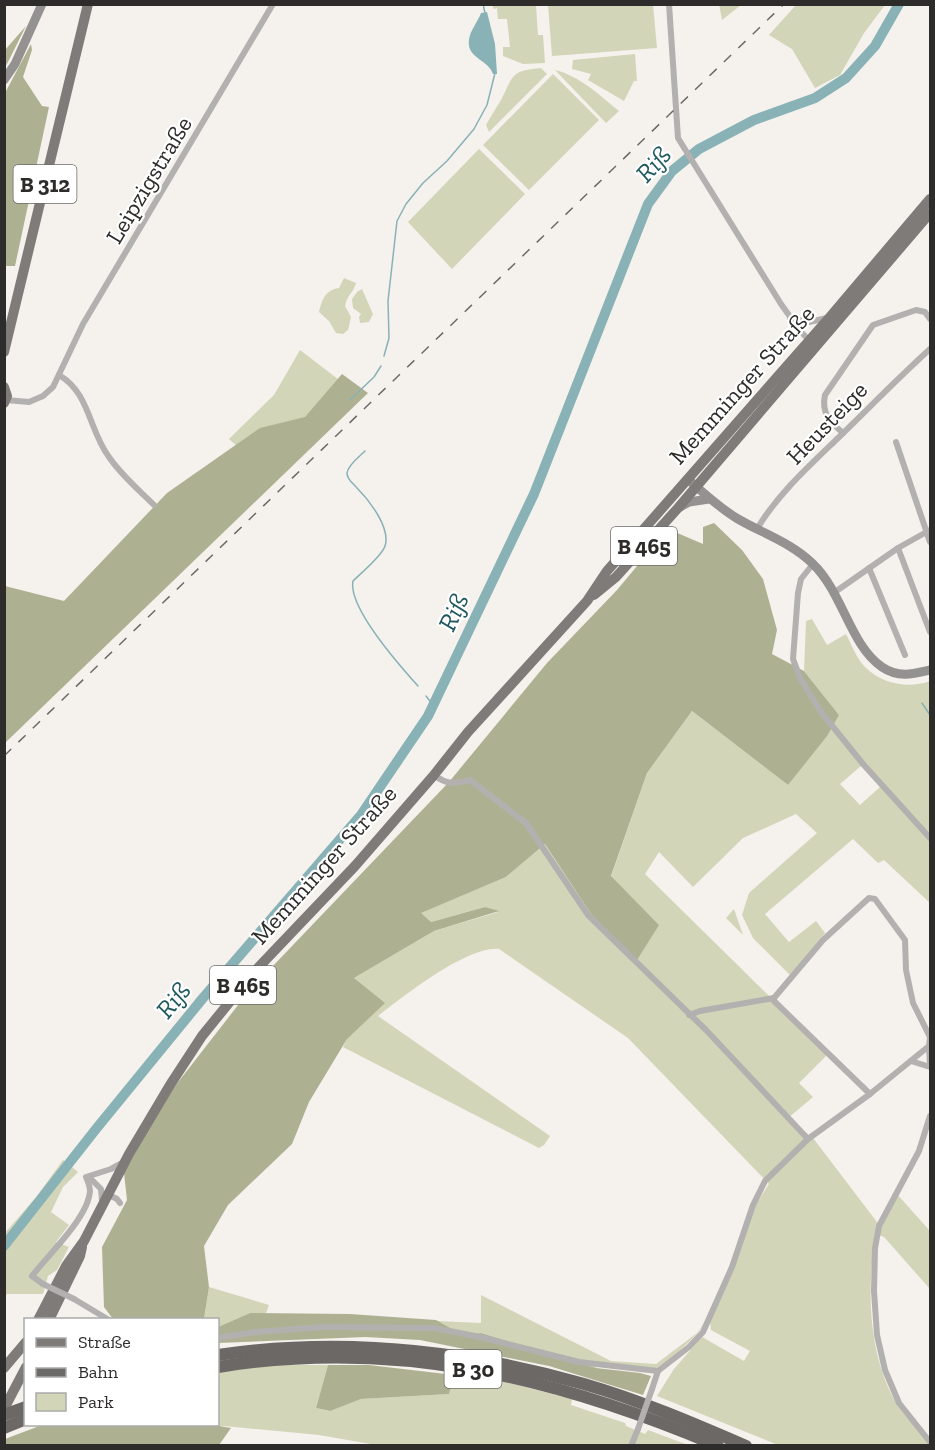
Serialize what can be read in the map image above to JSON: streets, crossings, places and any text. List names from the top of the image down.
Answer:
{
  "streets": {
    "highway": ["B 30"],
    "main road": ["B 312", "Memminger Straße", "B 465"],
    "street": ["Leipzigstraße", "Heusteige"]
  },
  "crossings": [
    ["Memminger Straße", "B 465"]
  ],
  "water": ["Riß"],
  "legend": ["Straße", "Bahn", "Park"]
}
